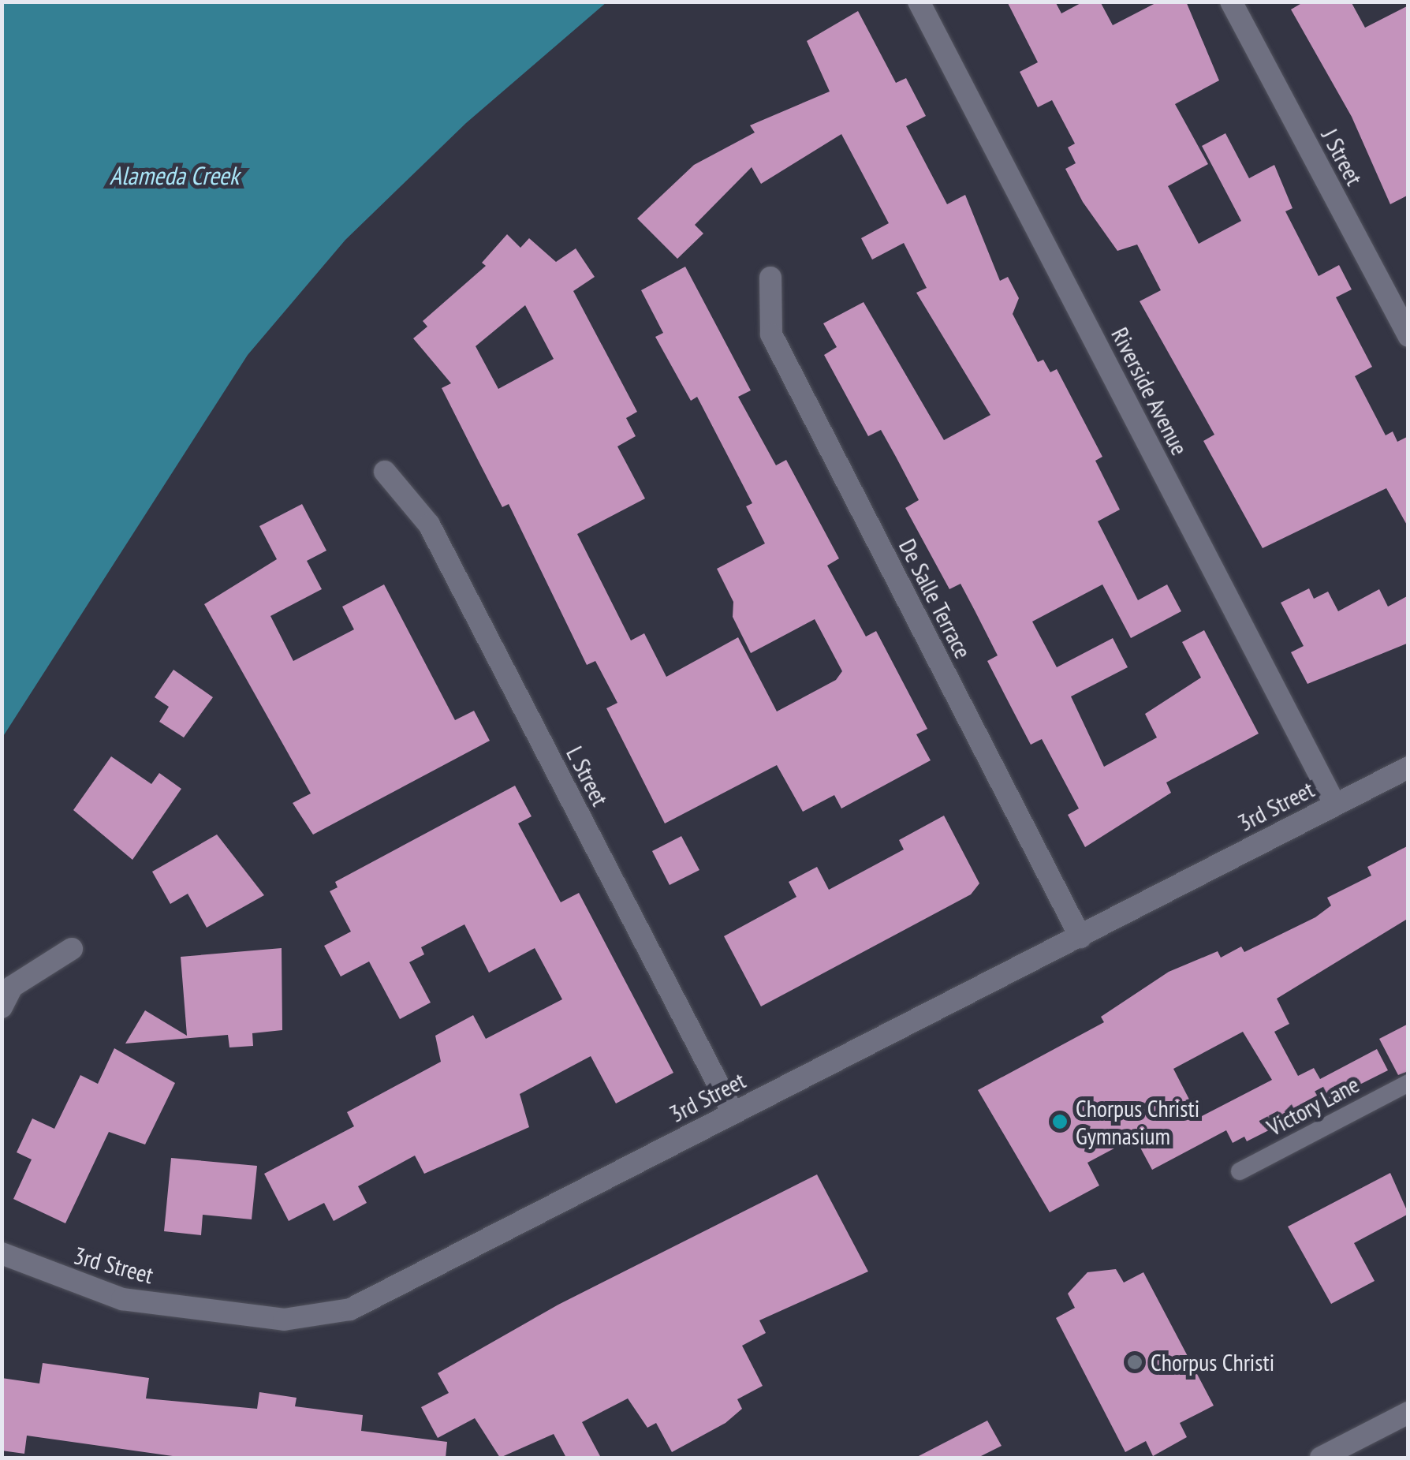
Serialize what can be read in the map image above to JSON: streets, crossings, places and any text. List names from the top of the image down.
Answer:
{
  "streets": {
    "street": [
      "J Street",
      "Riverside Avenue",
      "De Salle Terrace",
      "L Street",
      "3rd Street"
    ],
    "lane": ["Victory Lane"]
  },
  "crossings": [
    ["Riverside Avenue", "3rd Street"],
    ["De Salle Terrace", "3rd Street"],
    ["L Street", "3rd Street"]
  ],
  "water": ["Alameda Creek"],
  "places": ["Chorpus Christi Gymnasium", "Chorpus Christi"]
}
